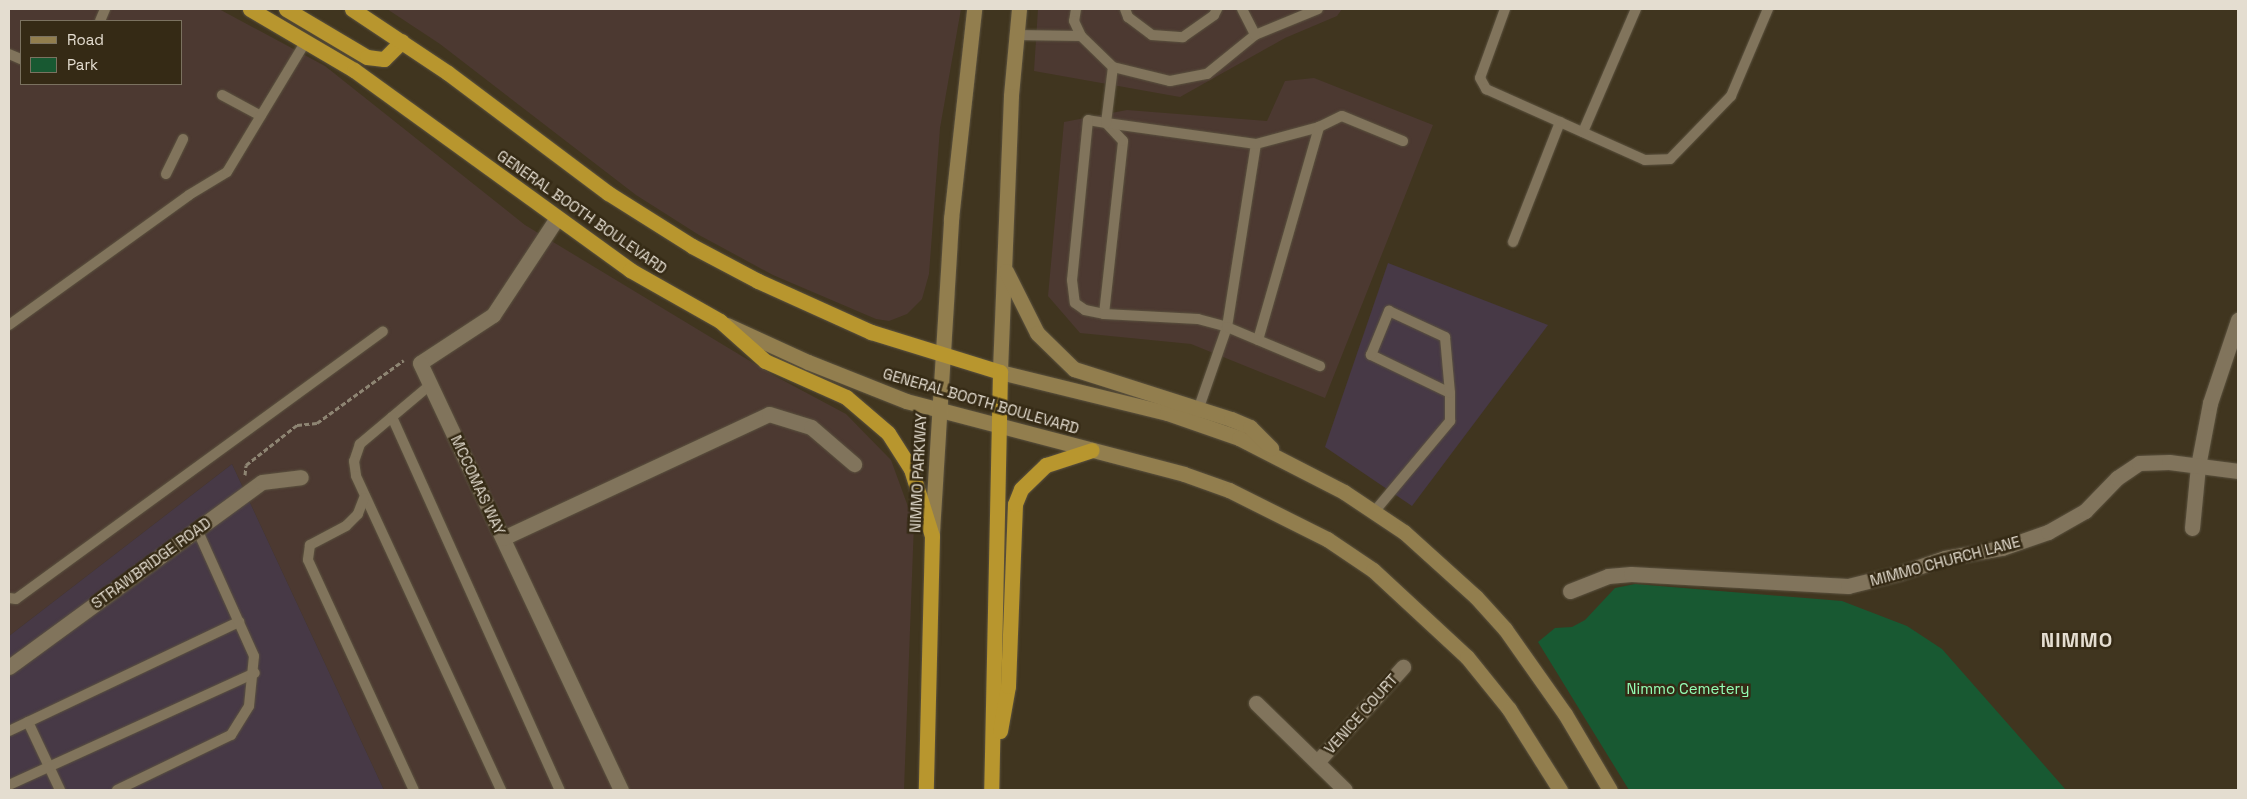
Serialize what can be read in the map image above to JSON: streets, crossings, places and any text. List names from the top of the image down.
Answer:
{
  "streets": {
    "highway": ["GENERAL BOOTH BOULEVARD", "NIMMO PARKWAY"],
    "street": [
      "MCCOMAS WAY",
      "MIMMO CHURCH LANE",
      "STRAWBRIDGE ROAD",
      "VENICE COURT"
    ]
  },
  "crossings": [
    ["GENERAL BOOTH BOULEVARD", "NIMMO PARKWAY"],
    ["GENERAL BOOTH BOULEVARD", "MCCOMAS WAY"]
  ],
  "districts": ["NIMMO"],
  "parks": ["Nimmo Cemetery"],
  "legend": ["Road", "Park"]
}
